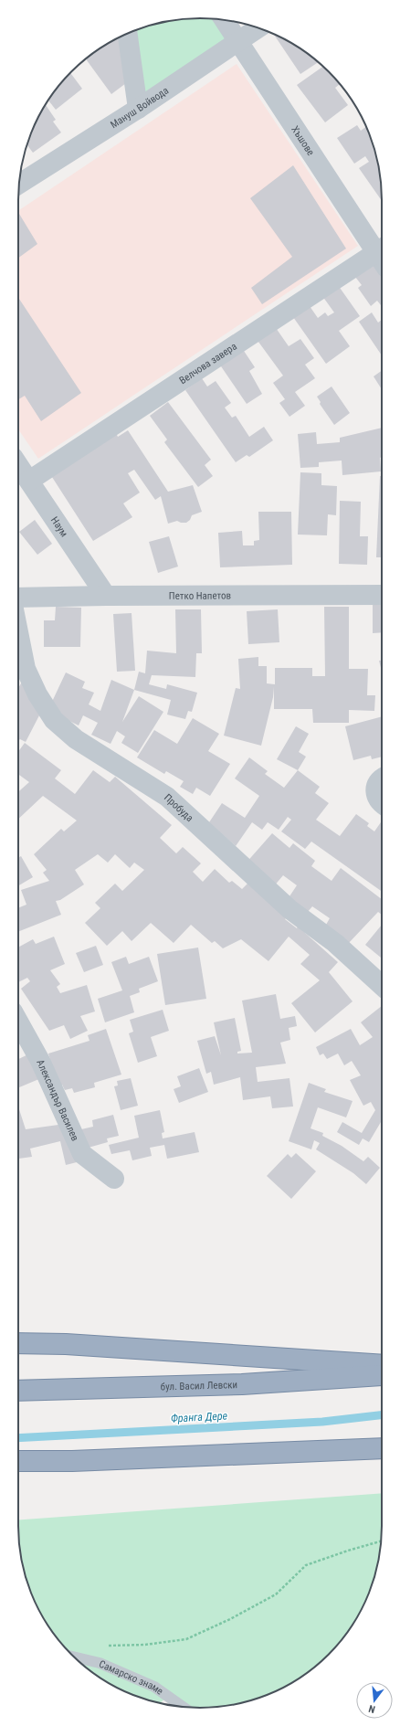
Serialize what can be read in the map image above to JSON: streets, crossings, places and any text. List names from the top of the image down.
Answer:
{
  "streets": {
    "highway": ["бул. Васил Левски"],
    "street": [
      "Mануш Войвода",
      "Хъшове",
      "Велчова завера",
      "Наум",
      "Петко Напетов",
      "Прoбудa",
      "Александър Василев"
    ],
    "lane": ["Самарско знаме"]
  },
  "crossings": [
    ["Mануш Войвода", "Хъшове"],
    ["Велчова завера", "Наум"],
    ["Наум", "Петко Напетов"]
  ],
  "water": ["Франга Дере"],
  "north": "bottom"
}
